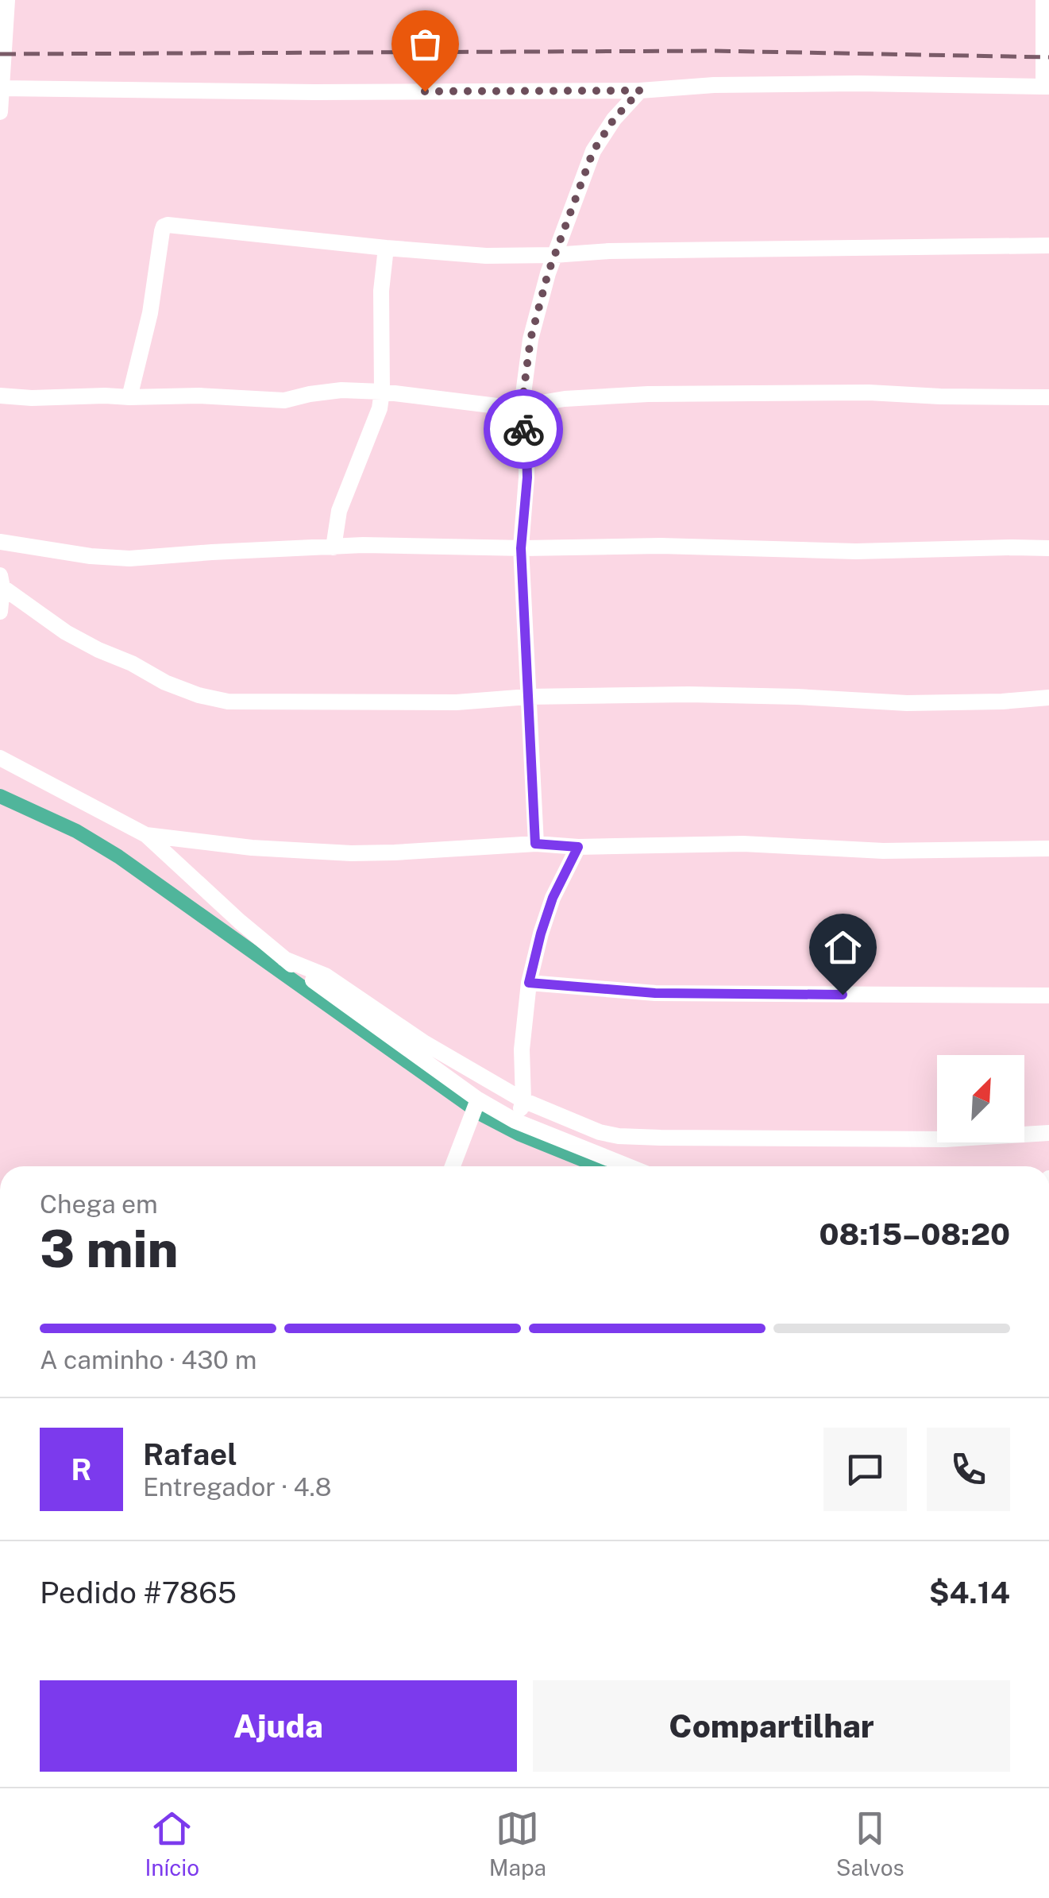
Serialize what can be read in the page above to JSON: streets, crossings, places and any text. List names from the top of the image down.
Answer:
{
  "north": "top right",
  "page": {
    "heading": ["3 min", "Chega em", "08:15–08:20"],
    "panel": [
      "Rafael",
      "Entregador · 4.8",
      "Pedido #7865",
      "$4.14"
    ],
    "bar": "A caminho · 430 m",
    "round": "R",
    "buttons": ["Ajuda", "Compartilhar"],
    "tabs": ["Início", "Mapa", "Salvos"]
  }
}
